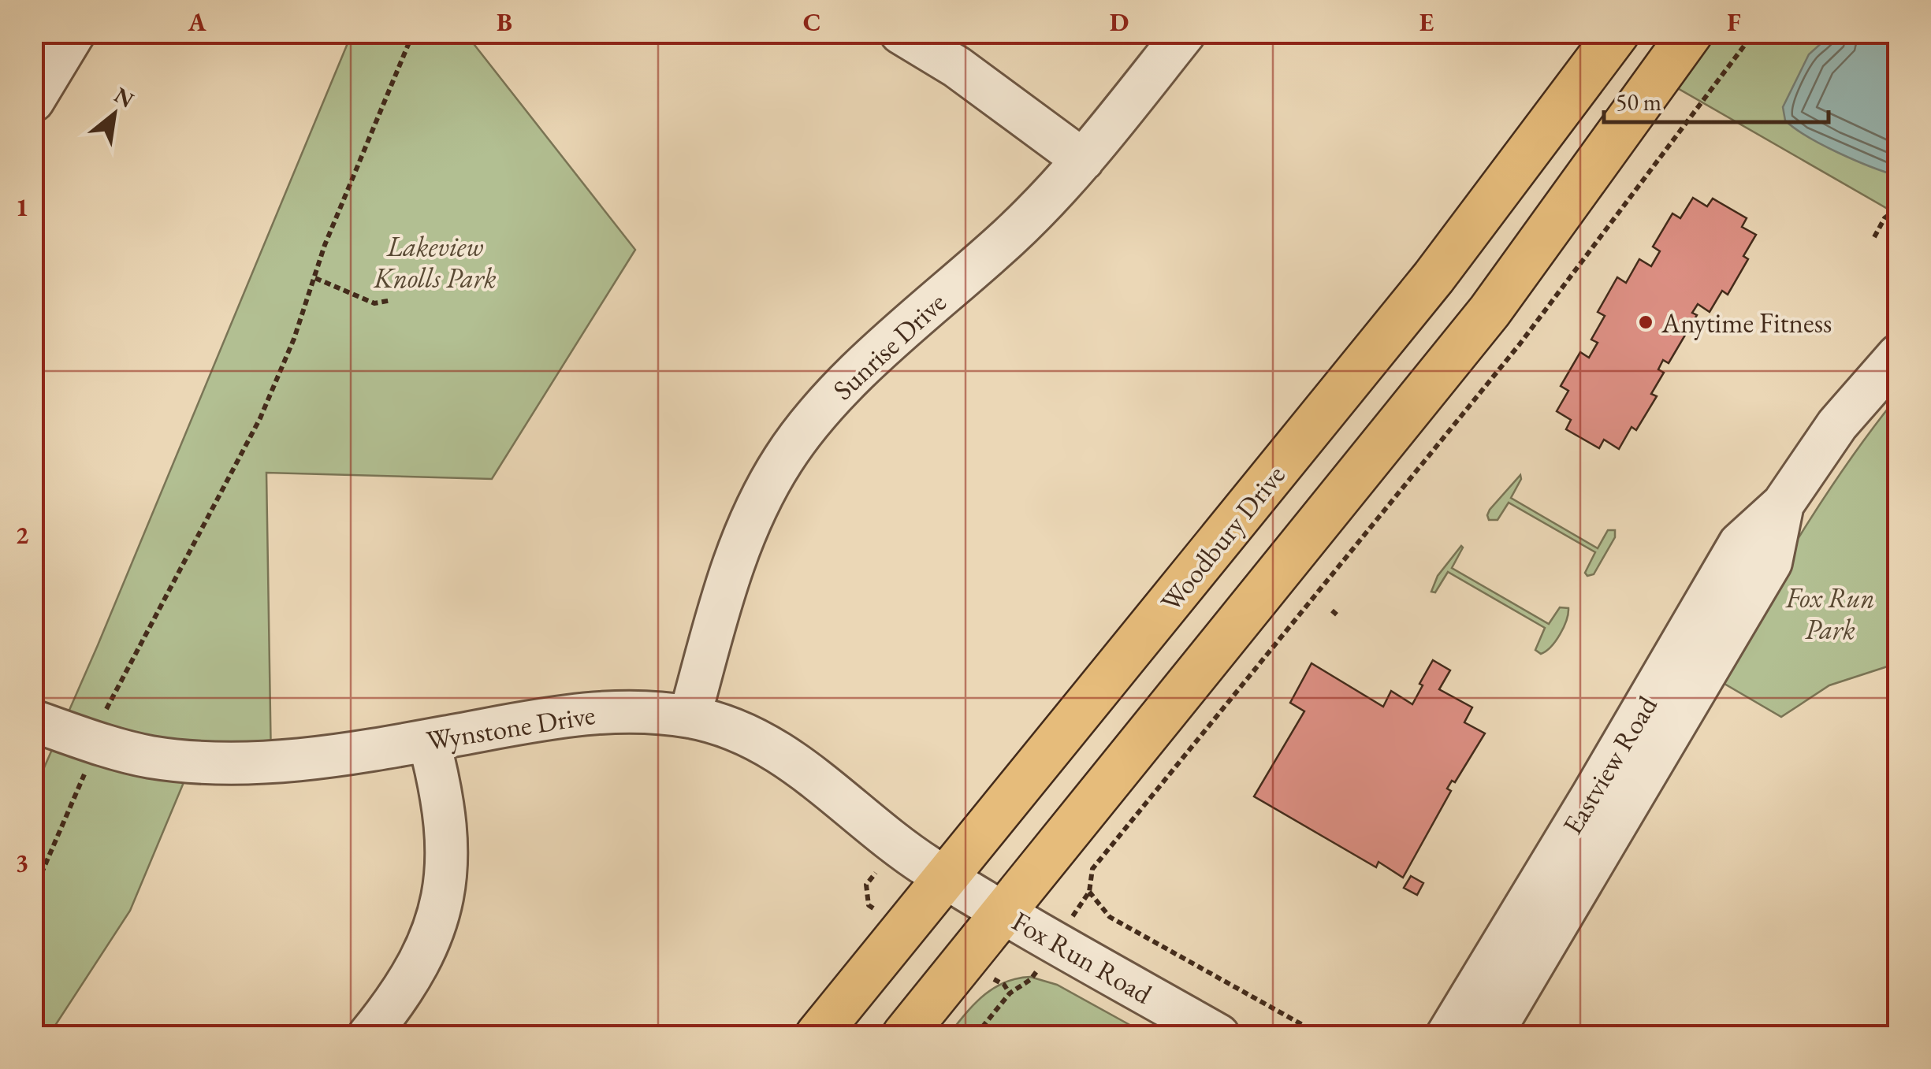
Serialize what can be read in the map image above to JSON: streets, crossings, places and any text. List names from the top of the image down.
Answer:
{
  "streets": {
    "main road": ["Woodbury Drive"],
    "street": [
      "Sunrise Drive",
      "Wynstone Drive",
      "Eastview Road",
      "Fox Run Road"
    ]
  },
  "crossings": [
    ["Sunrise Drive", "Wynstone Drive"],
    ["Woodbury Drive", "Wynstone Drive"],
    ["Woodbury Drive", "Fox Run Road"],
    ["Wynstone Drive", "Fox Run Road"]
  ],
  "parks": ["Lakeview Knolls Park", "Fox Run Park"],
  "places": ["Anytime Fitness"],
  "scale_bar": "50 m",
  "north": "top right",
  "grid": {
    "columns": [
      "A",
      "B",
      "C",
      "D",
      "E",
      "F"
    ],
    "rows": ["1", "2", "3"]
  }
}
